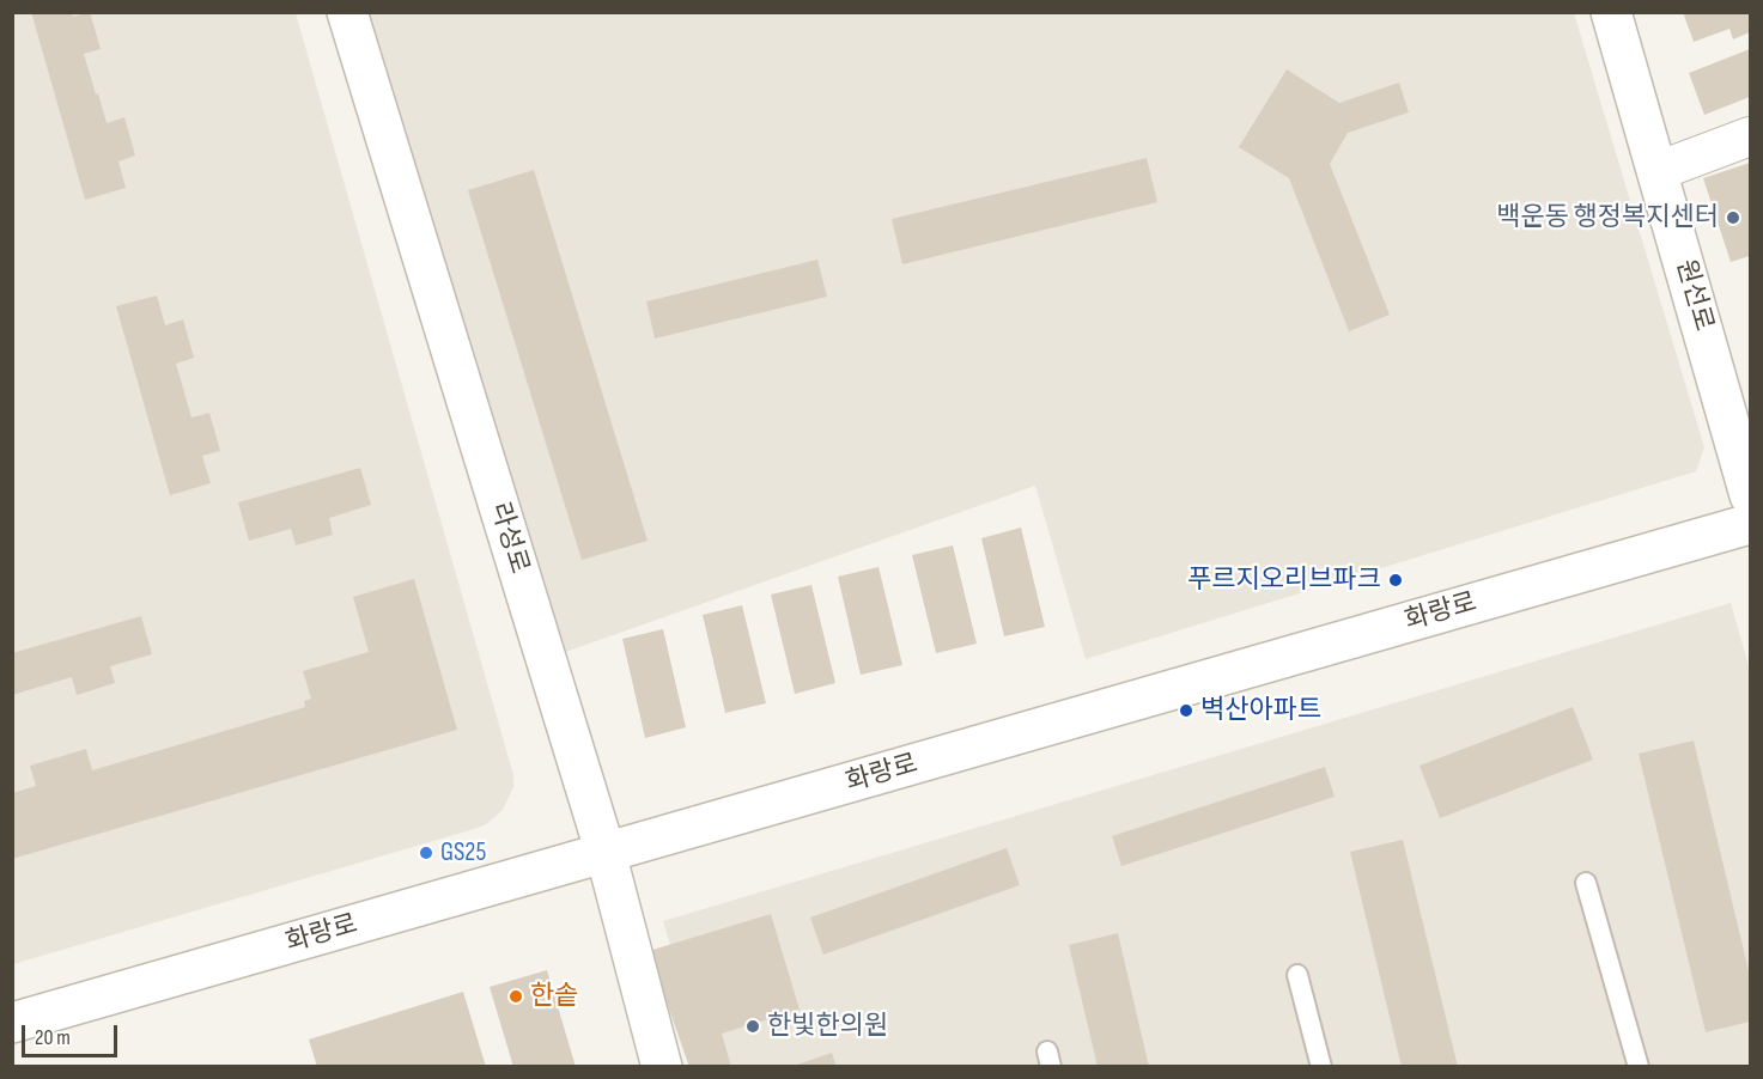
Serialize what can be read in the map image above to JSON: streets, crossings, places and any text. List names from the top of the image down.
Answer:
{
  "streets": {
    "street": ["원선로", "라성로", "화랑로"]
  },
  "crossings": [
    ["라성로", "화랑로"]
  ],
  "places": [
    "백운동 행정복지센터",
    "푸르지오리브파크",
    "벽산아파트",
    "GS25",
    "한솥",
    "한빛한의원"
  ],
  "scale_bar": "20 m"
}
